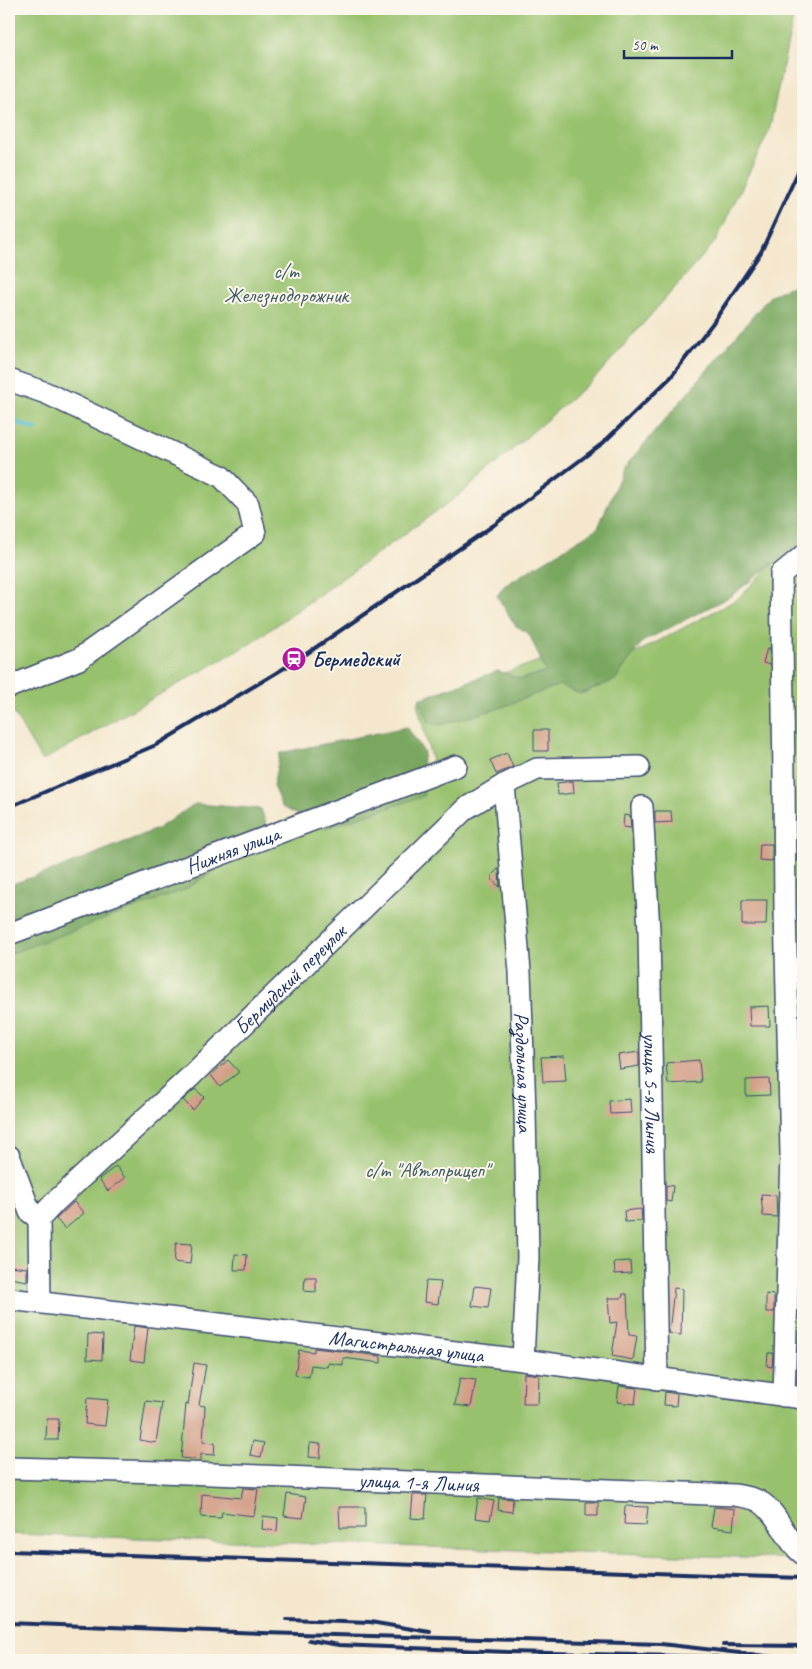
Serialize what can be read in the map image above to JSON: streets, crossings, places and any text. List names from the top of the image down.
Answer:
{
  "streets": {
    "street": [
      "Нижняя улица",
      "Бермудский переулок",
      "Раздольная улица",
      "улица 5-я Линия",
      "Магистральная улица",
      "улица 1-я Линия"
    ]
  },
  "crossings": [
    ["Бермудский переулок", "Раздольная улица"],
    ["Раздольная улица", "Магистральная улица"],
    ["улица 5-я Линия", "Магистральная улица"]
  ],
  "parks": ["с/т Железнодорожник", "с/т \"Автоприцеп\""],
  "places": {
    "station": ["Бермедский"]
  },
  "scale_bar": "50 m"
}
